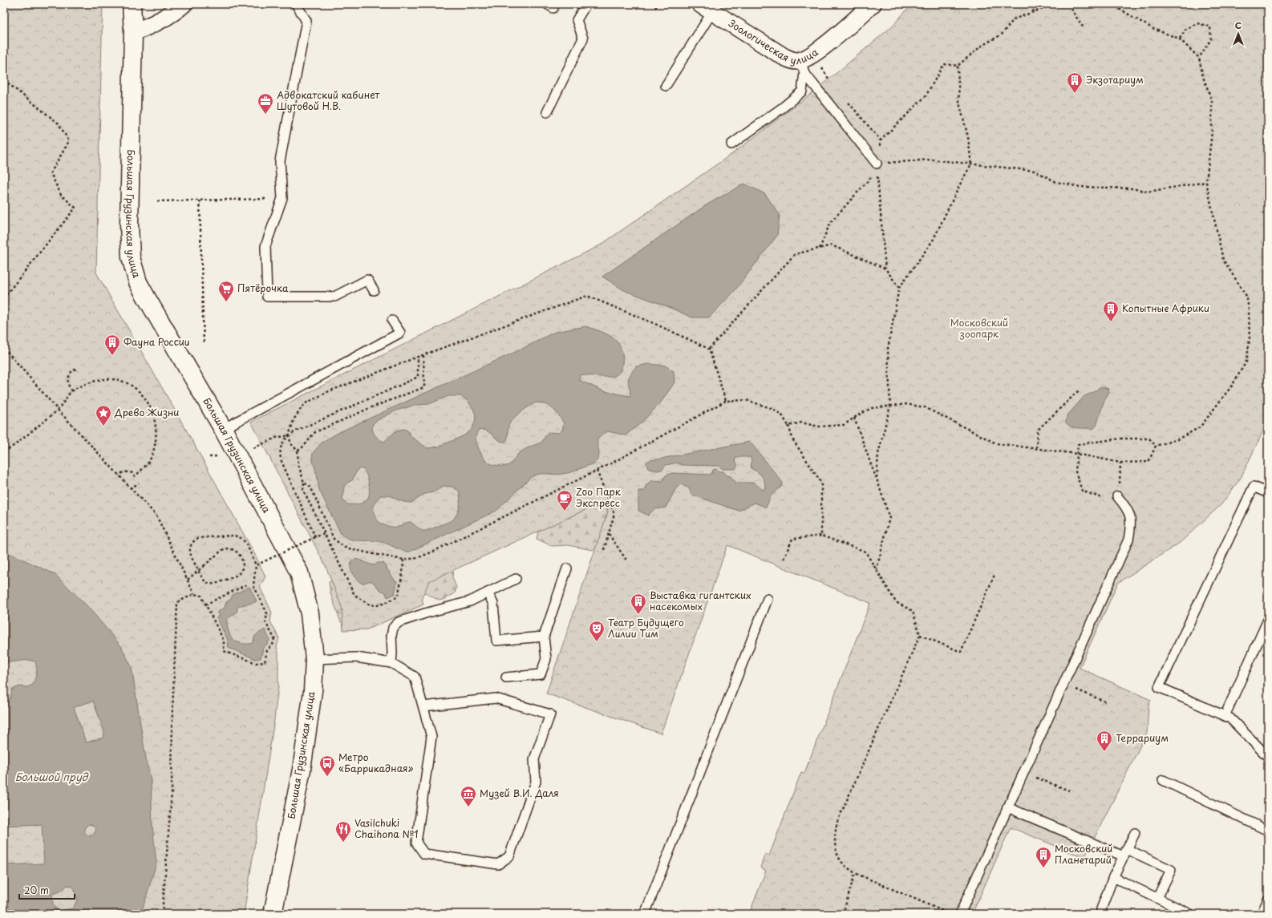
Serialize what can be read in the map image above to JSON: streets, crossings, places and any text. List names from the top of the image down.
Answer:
{
  "streets": {
    "main road": ["Большая Грузинская улица"],
    "street": ["Зоологическая улица"]
  },
  "water": ["Большой пруд"],
  "parks": ["Московский зоопарк"],
  "places": {
    "building": [
      "Экзотариум",
      "Копытные Африки",
      "Фауна России",
      "Выставка гигантских насекомых",
      "Террариум",
      "Московский Планетарий"
    ],
    "office": ["Адвокатский кабинет Шутовой Н.В."],
    "supermarket": ["Пятёрочка"],
    "place": ["Древо Жизни"],
    "cafe": ["Zoo Парк Экспресс"],
    "theatre": ["Театр Будущего Лилии Тим"],
    "bus stop": ["Метро «Баррикадная»"],
    "museum": ["Музей В.И. Даля"],
    "restaurant": ["Vasilchuki Chaihona №1"]
  },
  "scale_bar": "20 m",
  "north": "top"
}
